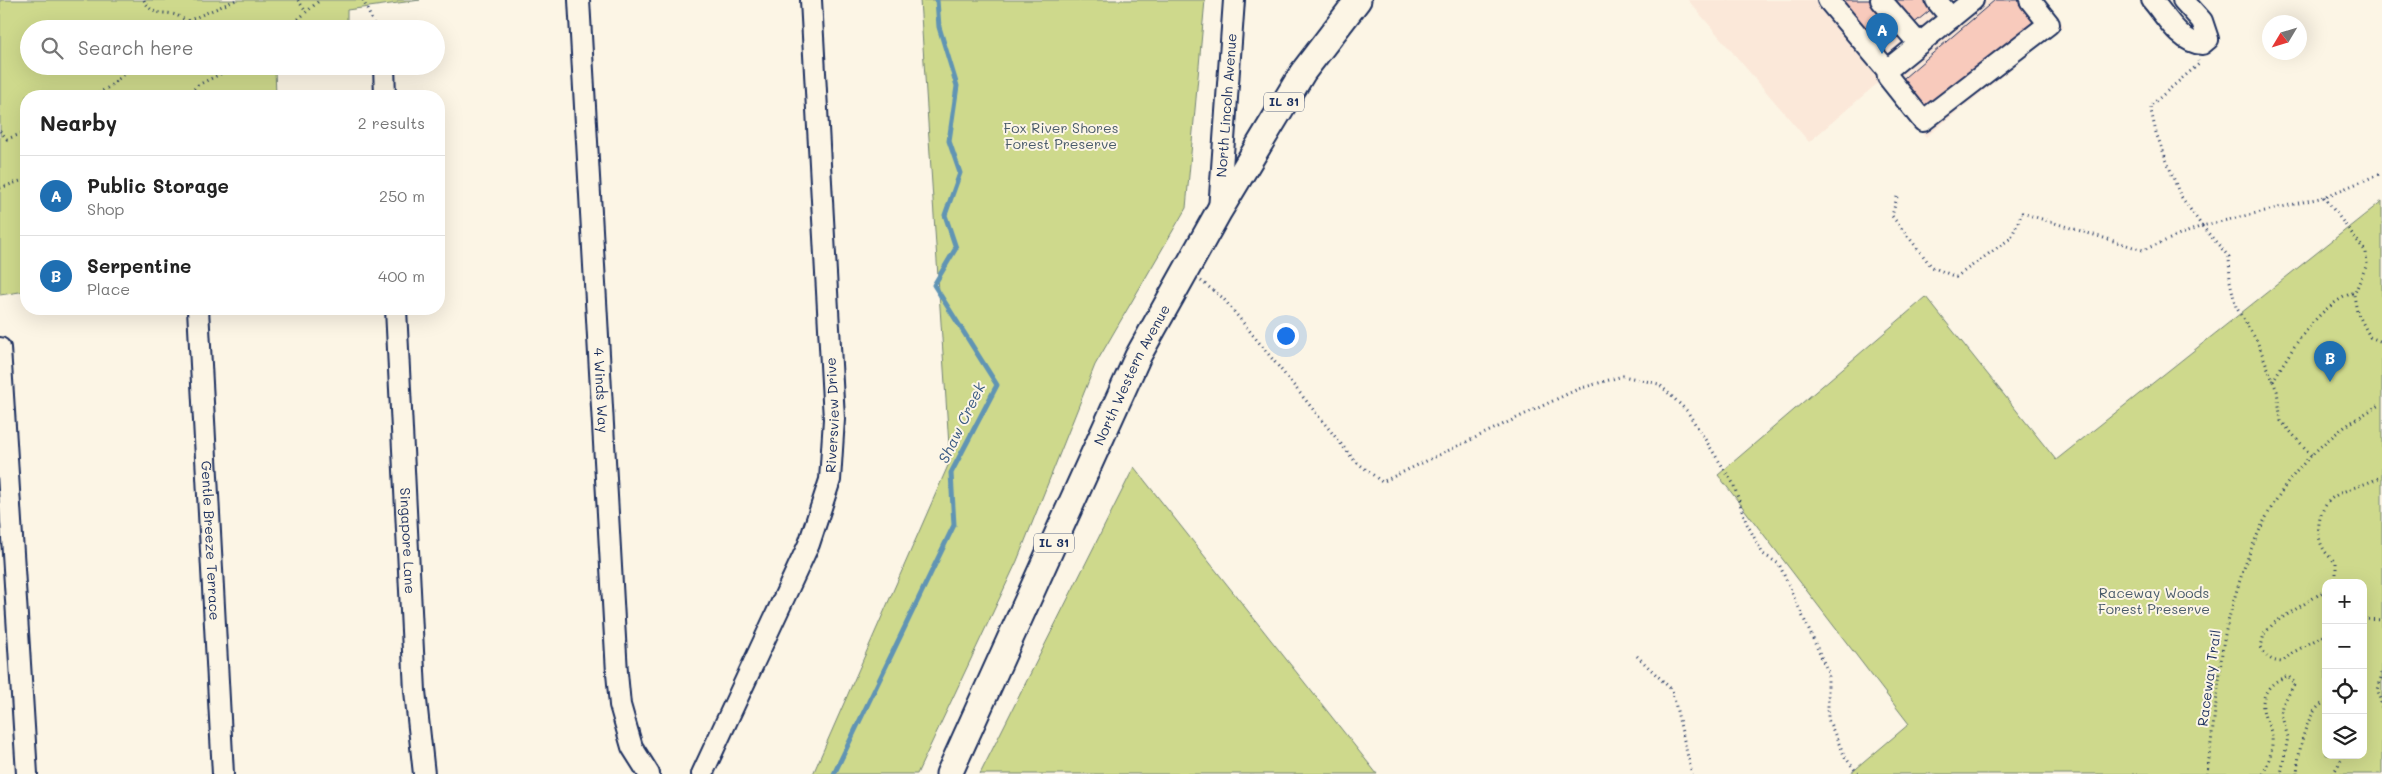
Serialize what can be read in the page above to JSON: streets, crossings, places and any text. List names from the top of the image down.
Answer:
{
  "streets": {
    "main road": ["IL 31", "North Western Avenue"],
    "street": [
      "North Lincoln Avenue",
      "4 Winds Way",
      "Riversview Drive",
      "Gentle Breeze Terrace",
      "Singapore Lane"
    ],
    "path": ["Raceway Trail"]
  },
  "crossings": [
    ["North Lincoln Avenue", "North Western Avenue"]
  ],
  "water": ["Shaw Creek"],
  "parks": ["Fox River Shores Forest Preserve", "Raceway Woods Forest Preserve"],
  "north": "bottom left",
  "page": {
    "pins": ["A", "B"],
    "search": "Search here",
    "heading": ["Nearby", "2 results"],
    "list": [
      {
        "mark": "A",
        "name": "Public Storage",
        "note": "Shop",
        "value": "250 m"
      },
      {
        "mark": "B",
        "name": "Serpentine",
        "note": "Place",
        "value": "400 m"
      }
    ],
    "map_buttons": ["+", "−"]
  }
}
